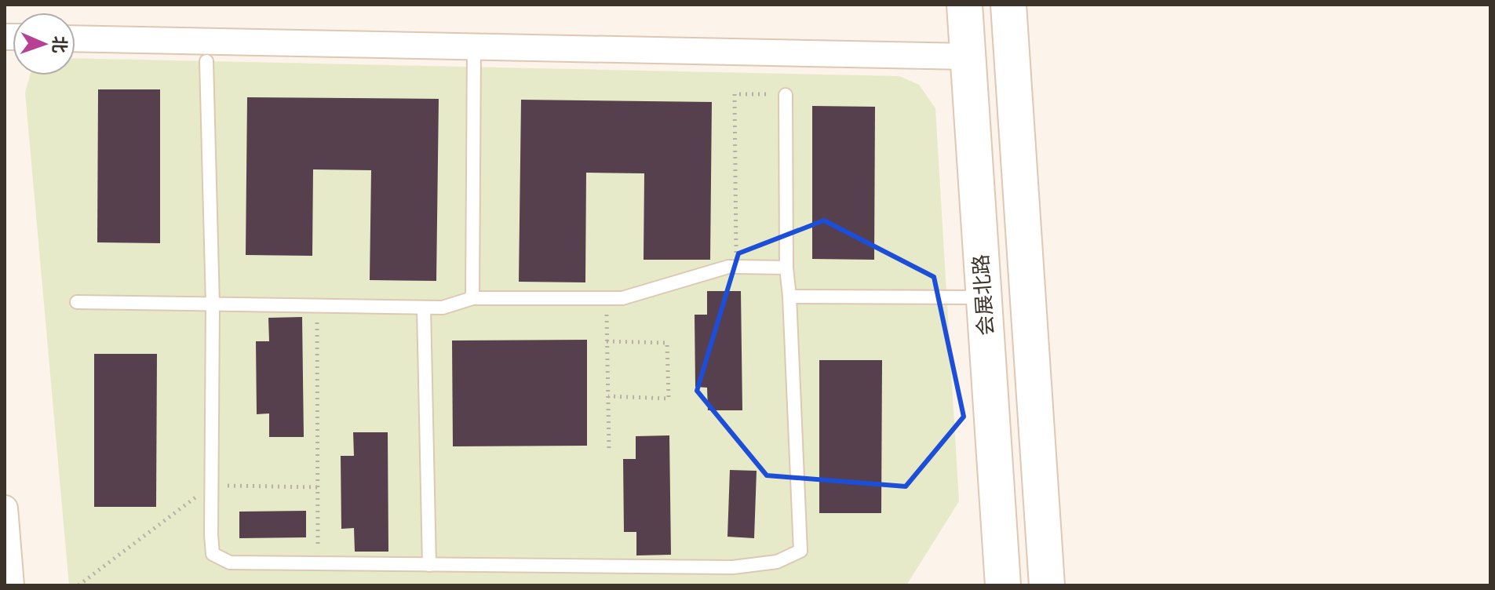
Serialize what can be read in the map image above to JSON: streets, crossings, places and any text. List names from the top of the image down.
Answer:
{
  "streets": {
    "main road": ["会展北路"]
  },
  "north": "right"
}
